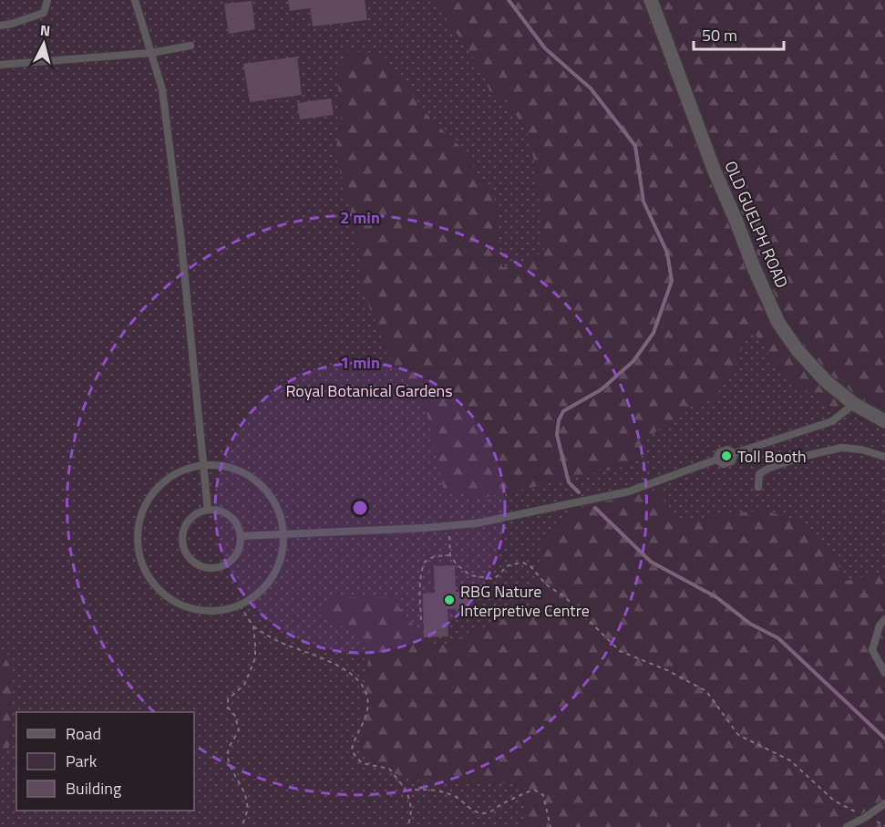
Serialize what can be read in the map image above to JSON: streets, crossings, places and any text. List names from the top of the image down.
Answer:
{
  "streets": {
    "street": ["OLD GUELPH ROAD"]
  },
  "parks": ["Royal Botanical Gardens"],
  "places": ["Toll Booth", "RBG Nature Interpretive Centre"],
  "legend": ["Road", "Park", "Building"],
  "scale_bar": "50 m",
  "north": "top",
  "rings": ["2 min", "1 min"]
}
